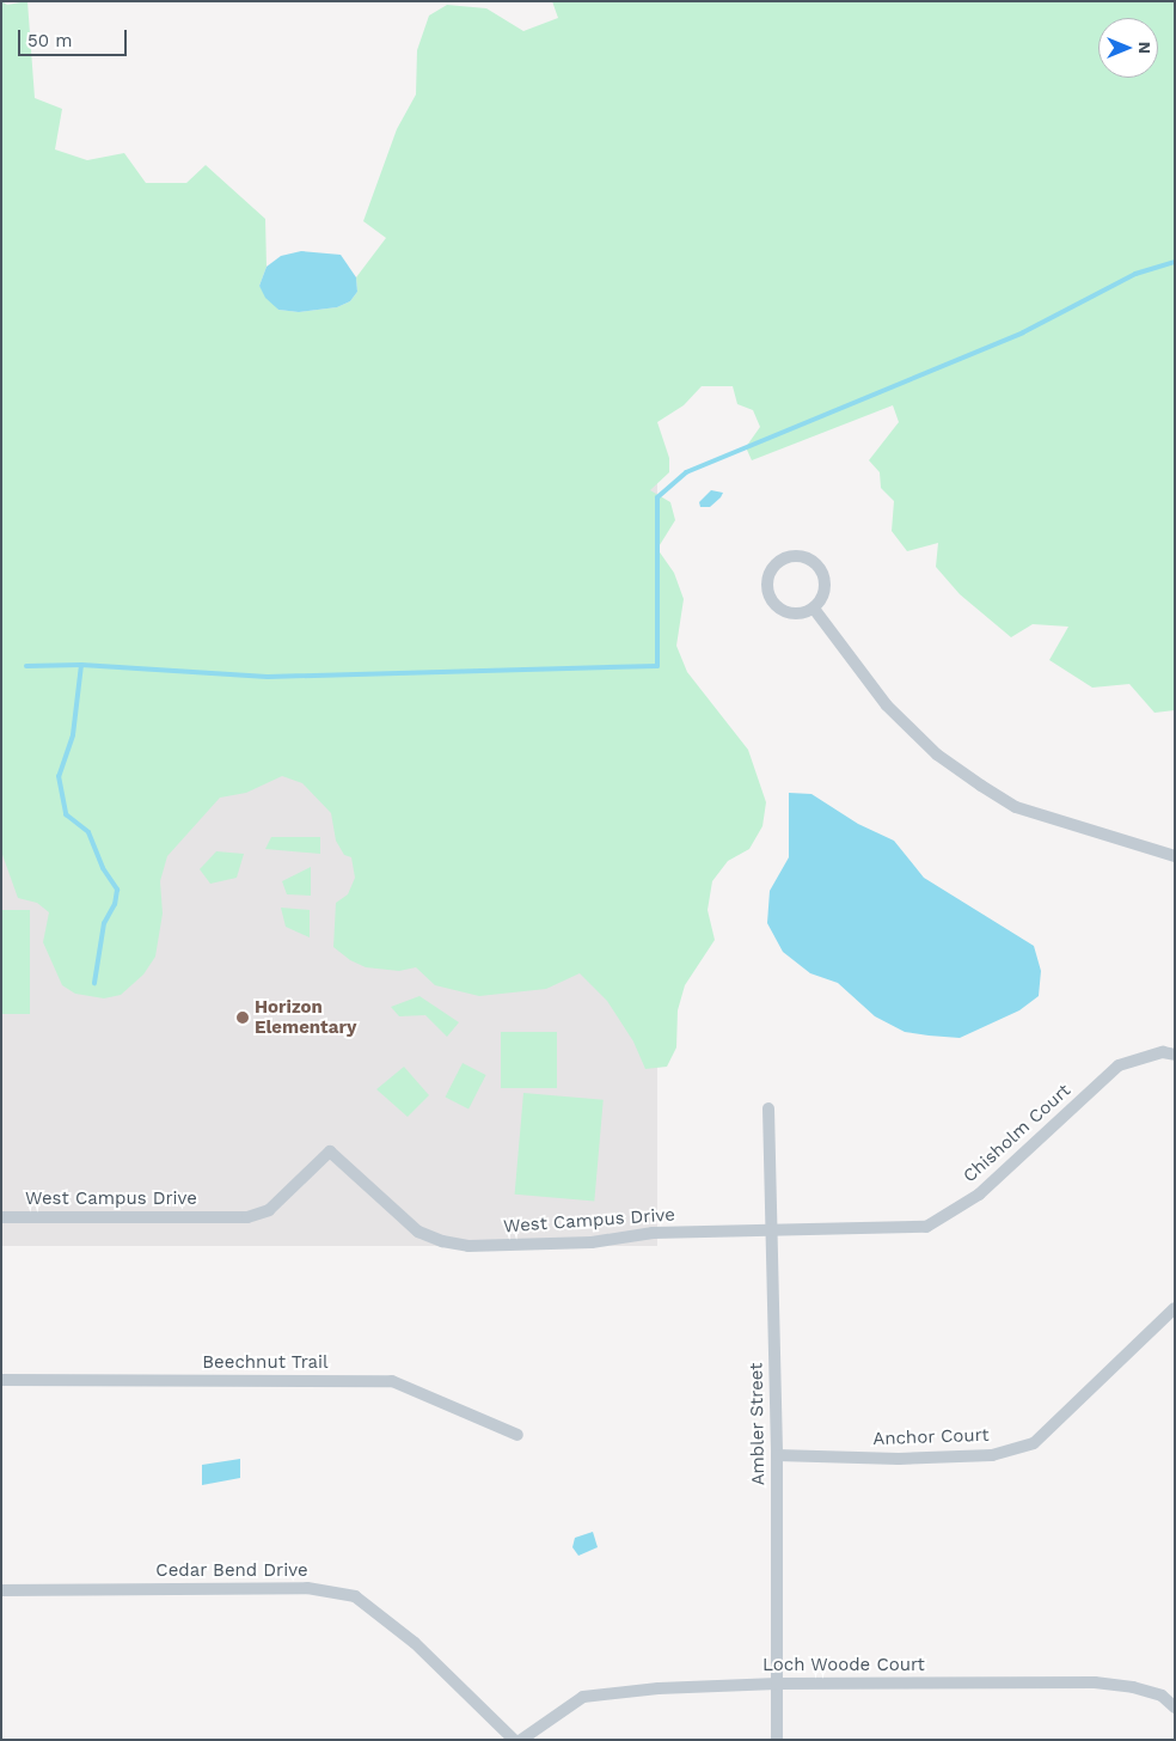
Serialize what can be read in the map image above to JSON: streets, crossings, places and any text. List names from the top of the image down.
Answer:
{
  "streets": {
    "street": [
      "Chisholm Court",
      "West Campus Drive",
      "Beechnut Trail",
      "Ambler Street",
      "Anchor Court",
      "Cedar Bend Drive",
      "Loch Woode Court"
    ]
  },
  "crossings": [
    ["Chisholm Court", "West Campus Drive"],
    ["Chisholm Court", "Ambler Street"],
    ["West Campus Drive", "Ambler Street"],
    ["Ambler Street", "Anchor Court"],
    ["Ambler Street", "Loch Woode Court"]
  ],
  "places": ["Horizon Elementary"],
  "scale_bar": "50 m",
  "north": "right"
}
